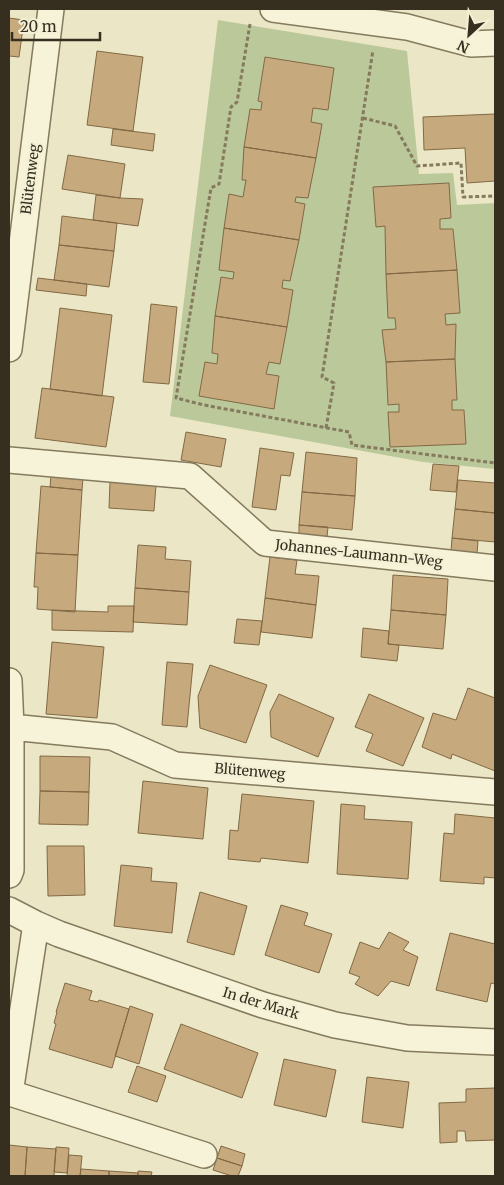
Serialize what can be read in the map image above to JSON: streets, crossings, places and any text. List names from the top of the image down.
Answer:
{
  "streets": {
    "street": ["Blütenweg", "Johannes-Laumann-Weg", "In der Mark"]
  },
  "scale_bar": "20 m",
  "north": "bottom left"
}
